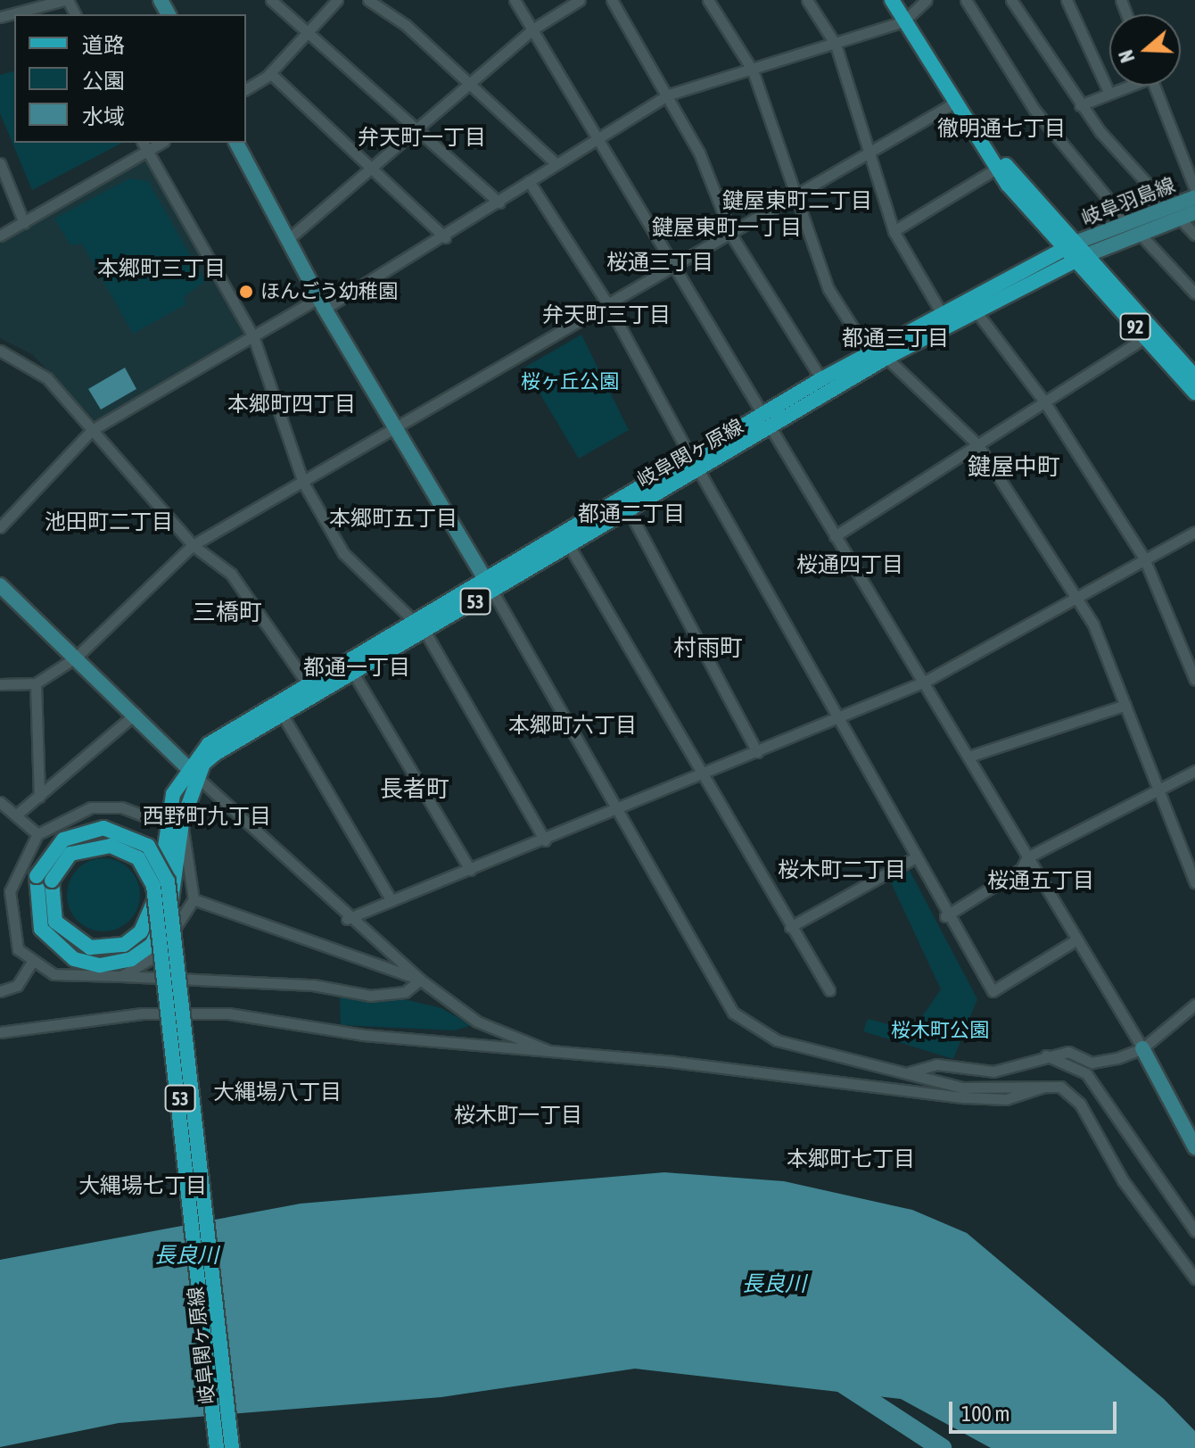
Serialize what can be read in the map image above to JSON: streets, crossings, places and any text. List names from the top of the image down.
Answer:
{
  "streets": {
    "main road": ["92", "岐阜関ヶ原線", "53"],
    "street": ["岐阜羽島線"]
  },
  "crossings": [
    ["岐阜羽島線", "92"],
    ["岐阜羽島線", "岐阜関ヶ原線"],
    ["92", "岐阜関ヶ原線"]
  ],
  "districts": [
    "徹明通七丁目",
    "弁天町一丁目",
    "鍵屋東町二丁目",
    "鍵屋東町一丁目",
    "桜通三丁目",
    "本郷町三丁目",
    "弁天町三丁目",
    "都通三丁目",
    "本郷町四丁目",
    "鍵屋中町",
    "都通二丁目",
    "本郷町五丁目",
    "池田町二丁目",
    "桜通四丁目",
    "三橋町",
    "村雨町",
    "都通一丁目",
    "本郷町六丁目",
    "長者町",
    "西野町九丁目",
    "桜木町二丁目",
    "桜通五丁目",
    "大縄場八丁目",
    "桜木町一丁目",
    "本郷町七丁目",
    "大縄場七丁目"
  ],
  "water": ["長良川"],
  "parks": ["桜ヶ丘公園", "桜木町公園"],
  "places": ["ほんごう幼稚園"],
  "legend": ["道路", "公園", "水域"],
  "scale_bar": "100 m",
  "north": "left"
}
